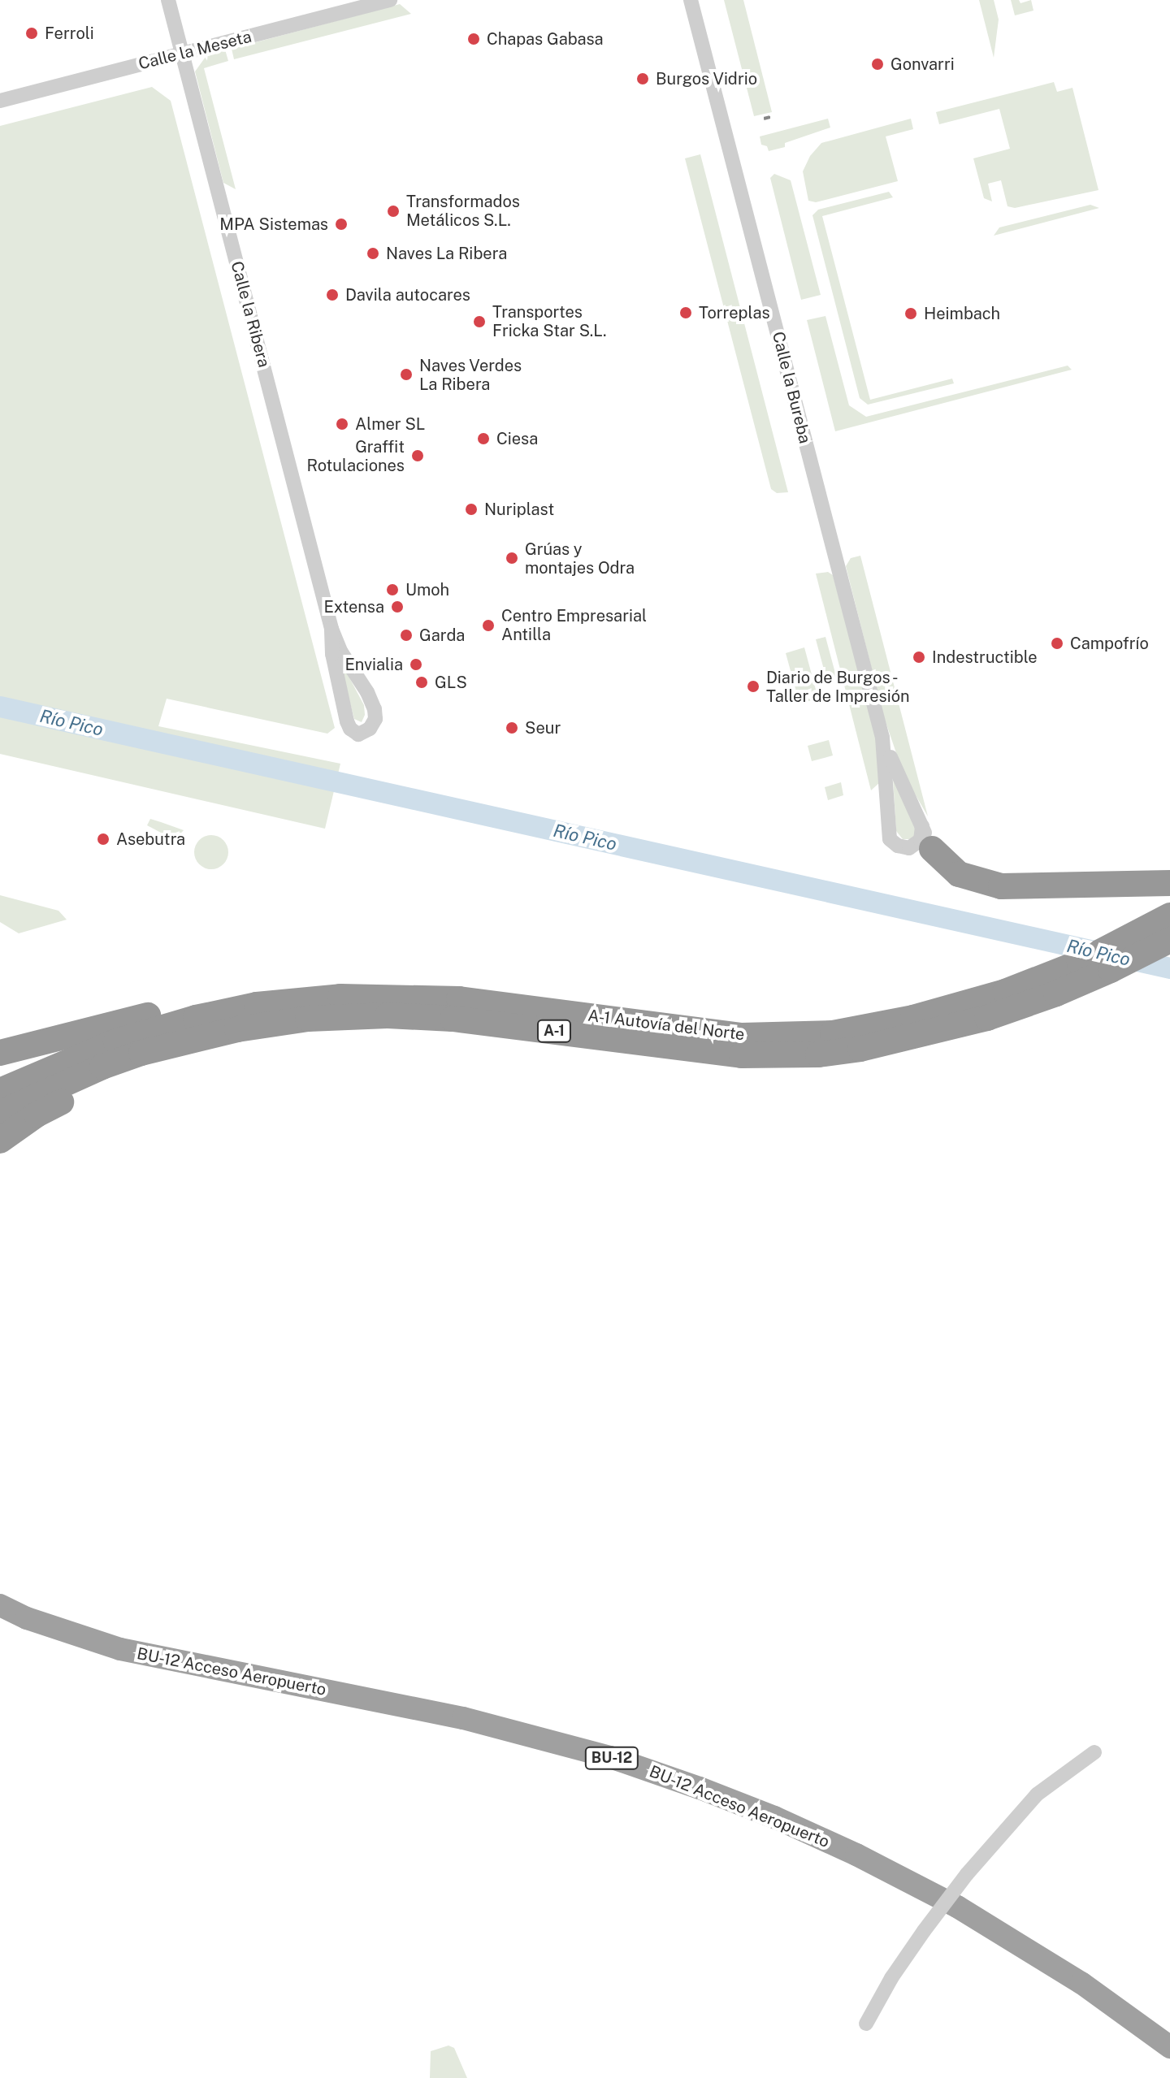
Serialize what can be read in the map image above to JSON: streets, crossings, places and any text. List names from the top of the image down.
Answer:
{
  "streets": {
    "highway": [
      "A-1 Autovía del Norte",
      "A-1",
      "BU-12 Acceso Aeropuerto",
      "BU-12"
    ],
    "street": ["Calle la Meseta", "Calle la Ribera", "Calle la Bureba"]
  },
  "crossings": [
    ["Calle la Meseta", "Calle la Ribera"]
  ],
  "water": ["Río Pico"],
  "places": [
    "Ferroli",
    "Chapas Gabasa",
    "Gonvarri",
    "Burgos Vidrio",
    "Transformados Metálicos S.L.",
    "MPA Sistemas",
    "Naves La Ribera",
    "Davila autocares",
    "Torreplas",
    "Heimbach",
    "Transportes Fricka Star S.L.",
    "Naves Verdes La Ribera",
    "Almer SL",
    "Ciesa",
    "Graffit Rotulaciones",
    "Nuriplast",
    "Grúas y montajes Odra",
    "Umoh",
    "Extensa",
    "Centro Empresarial Antilla",
    "Garda",
    "Campofrío",
    "Indestructible",
    "Envialia",
    "GLS",
    "Diario de Burgos - Taller de Impresión",
    "Seur",
    "Asebutra"
  ]
}
